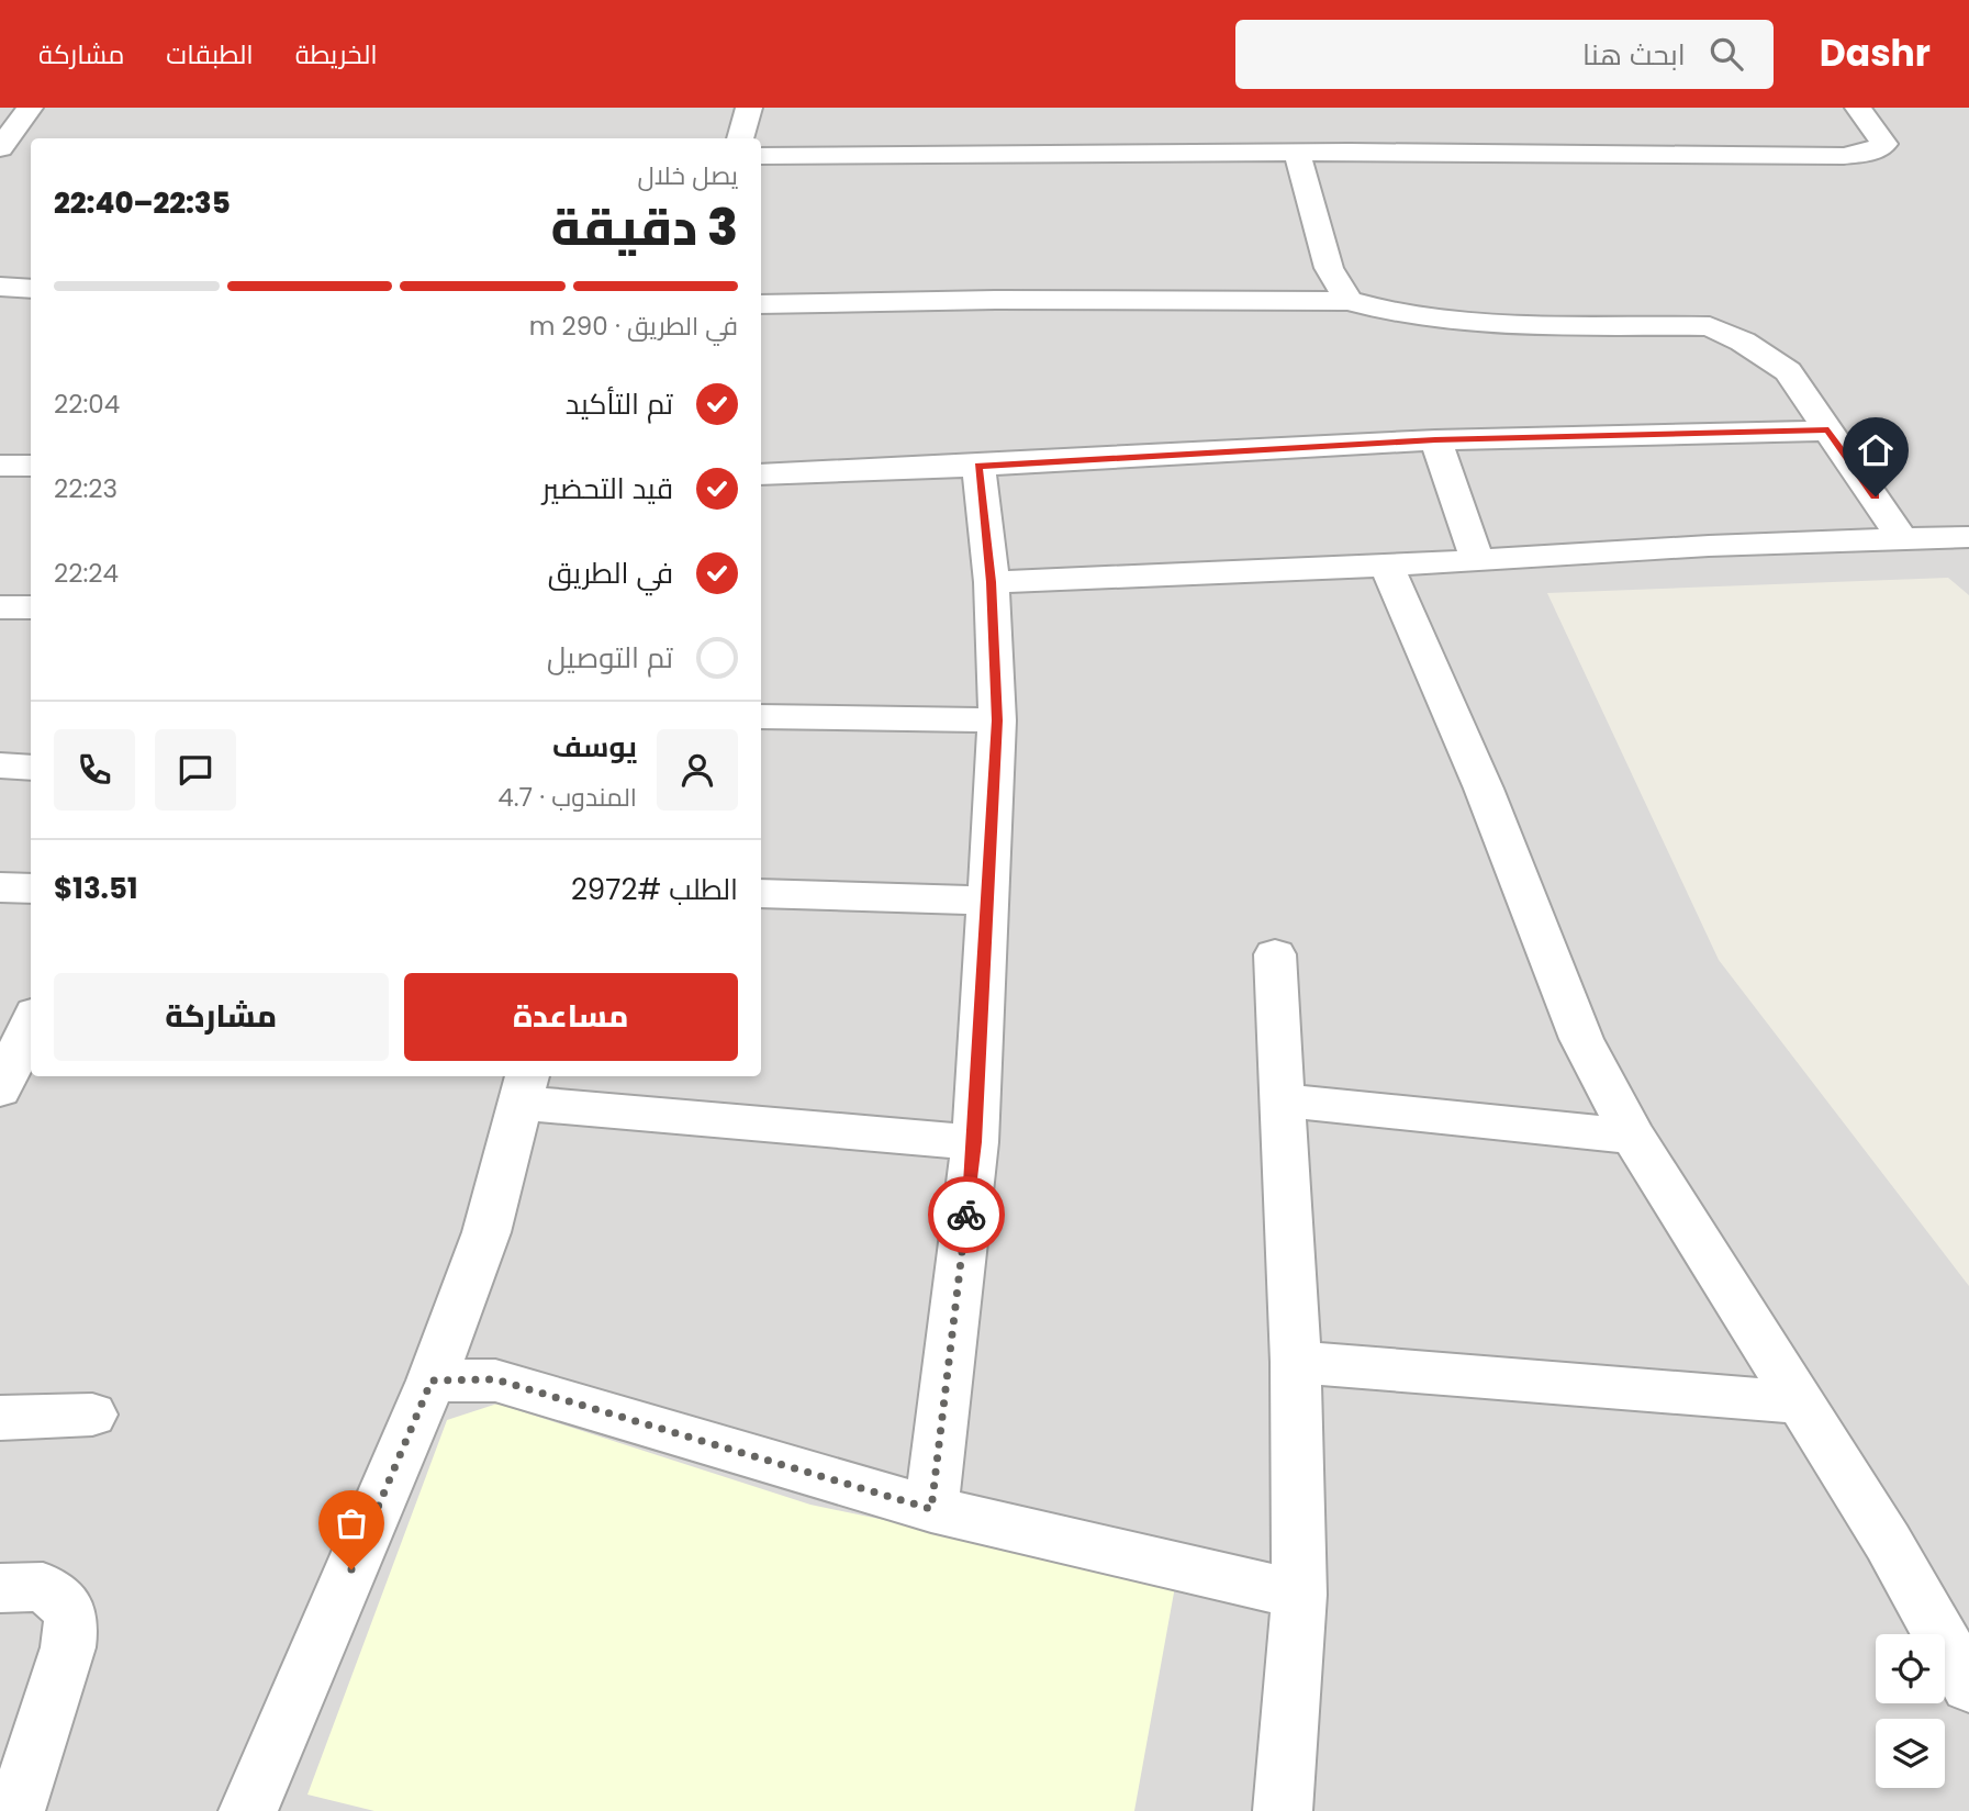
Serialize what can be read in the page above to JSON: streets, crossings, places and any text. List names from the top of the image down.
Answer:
{
  "page": {
    "header": "Dashr",
    "search": "ابحث هنا",
    "nav": ["الخريطة", "الطبقات", "مشاركة"],
    "heading": ["3 دقيقة", "يصل خلال", "22:35–22:40"],
    "panel": [
      "يوسف",
      "المندوب · 4.7",
      "الطلب #2972",
      "$13.51"
    ],
    "bar": "في الطريق · 290 m",
    "list": [
      ["تم التأكيد", "22:04"],
      ["قيد التحضير", "22:23"],
      ["في الطريق", "22:24"],
      "تم التوصيل"
    ],
    "buttons": ["مساعدة", "مشاركة"]
  }
}
